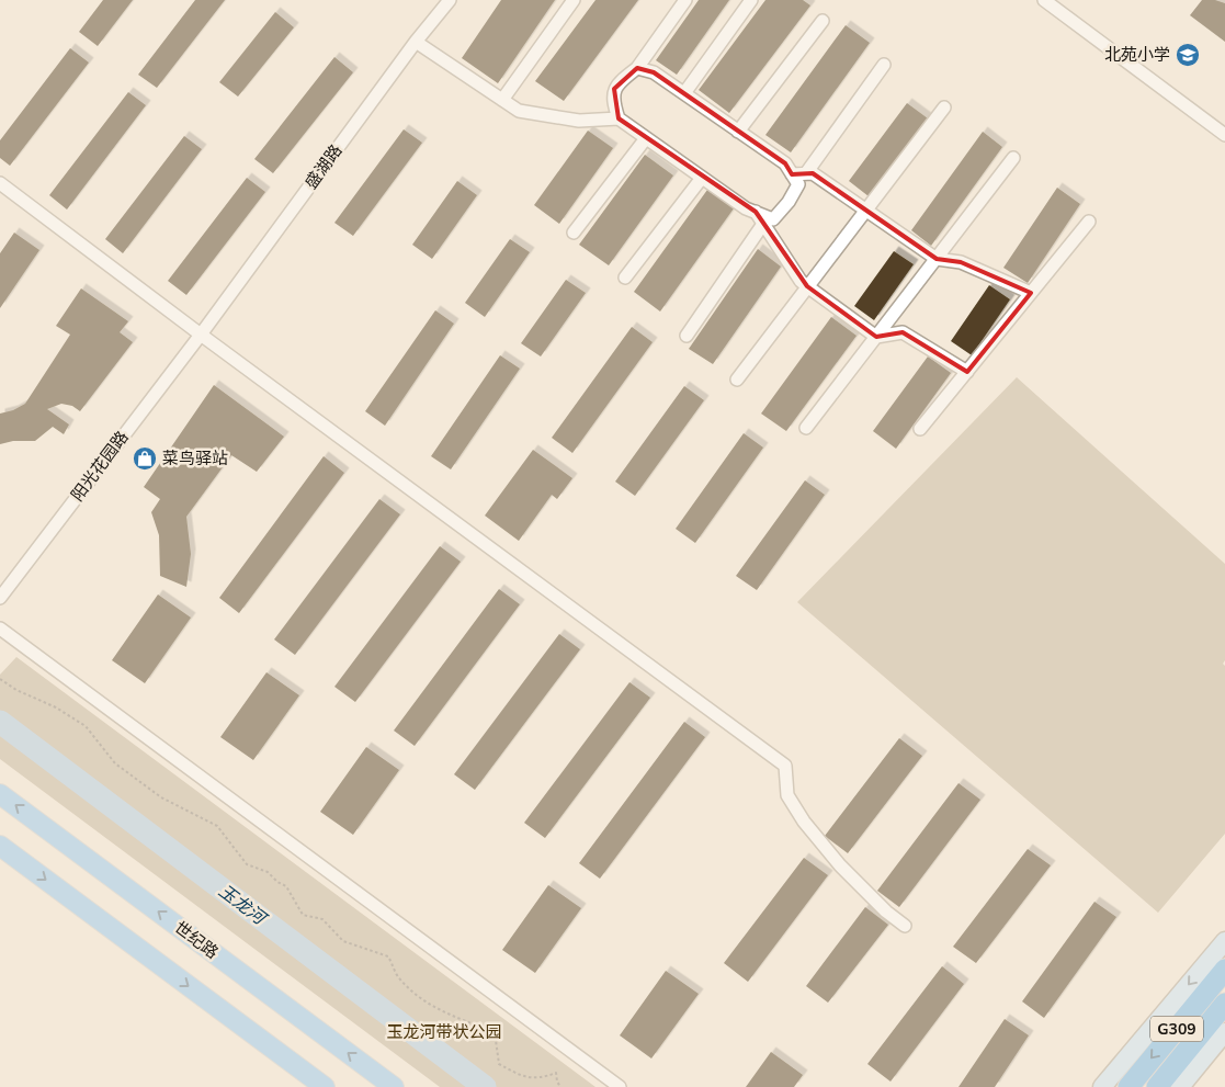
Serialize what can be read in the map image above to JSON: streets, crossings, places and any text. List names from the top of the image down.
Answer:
{
  "streets": {
    "highway": ["G309"],
    "main road": ["世纪路"],
    "street": ["盛湖路", "阳光花园路"]
  },
  "crossings": [
    ["盛湖路", "阳光花园路"]
  ],
  "water": ["玉龙河"],
  "parks": ["玉龙河带状公园"],
  "places": {
    "school or university": ["北苑小学"],
    "shop": ["菜鸟驿站"]
  }
}
